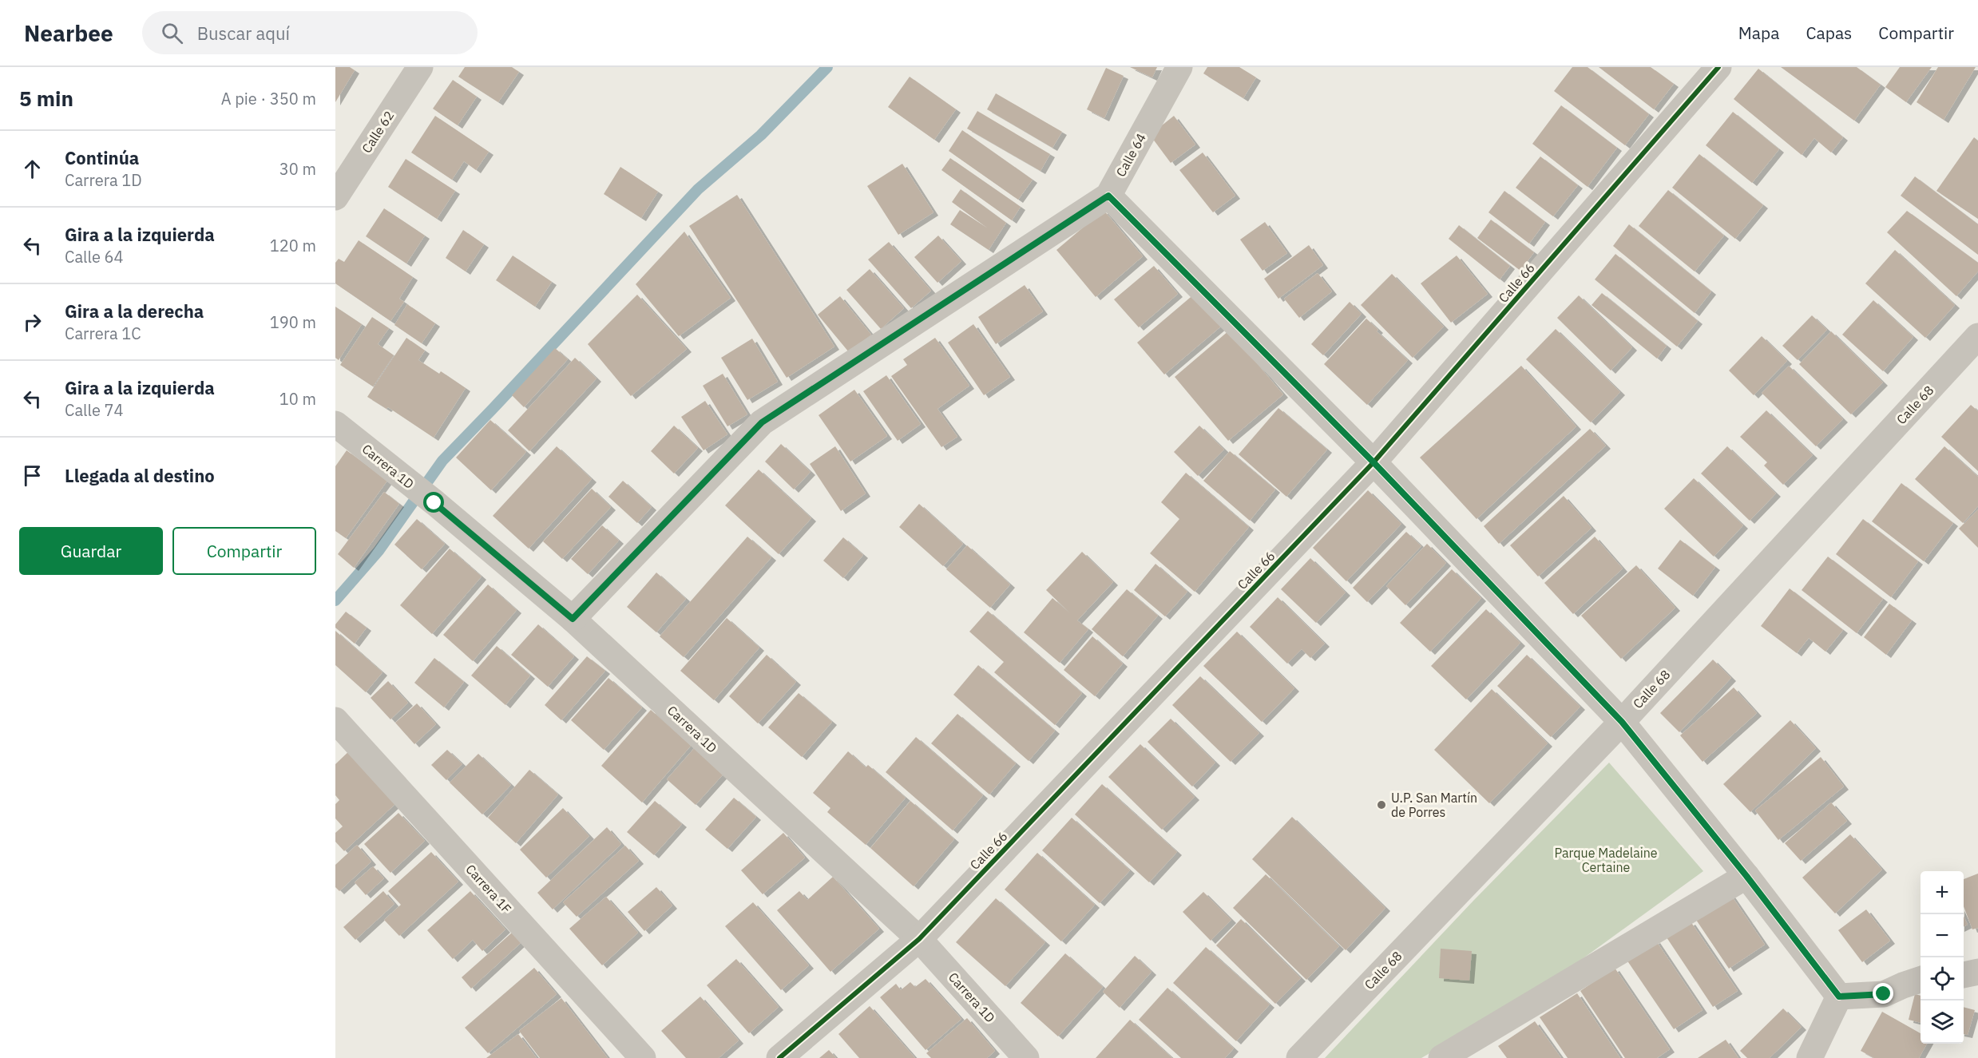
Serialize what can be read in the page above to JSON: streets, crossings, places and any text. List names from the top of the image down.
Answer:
{
  "streets": {
    "street": [
      "Calle 62",
      "Calle 64",
      "Calle 66",
      "Calle 68",
      "Carrera 1D",
      "Carrera 1F"
    ]
  },
  "crossings": [
    ["Calle 64", "Carrera 1D"],
    ["Calle 66", "Carrera 1D"]
  ],
  "parks": ["Parque Madelaine Certaine"],
  "places": ["U.P. San Martín de Porres"],
  "page": {
    "header": "Nearbee",
    "search": "Buscar aquí",
    "nav": ["Mapa", "Capas", "Compartir"],
    "heading": ["5 min", "A pie · 350 m"],
    "list": [
      ["Continúa", "Carrera 1D", "30 m"],
      ["Gira a la izquierda", "Calle 64", "120 m"],
      ["Gira a la derecha", "Carrera 1C", "190 m"],
      ["Gira a la izquierda", "Calle 74", "10 m"],
      "Llegada al destino"
    ],
    "buttons": ["Guardar", "Compartir"],
    "map_buttons": ["+", "−"]
  }
}
